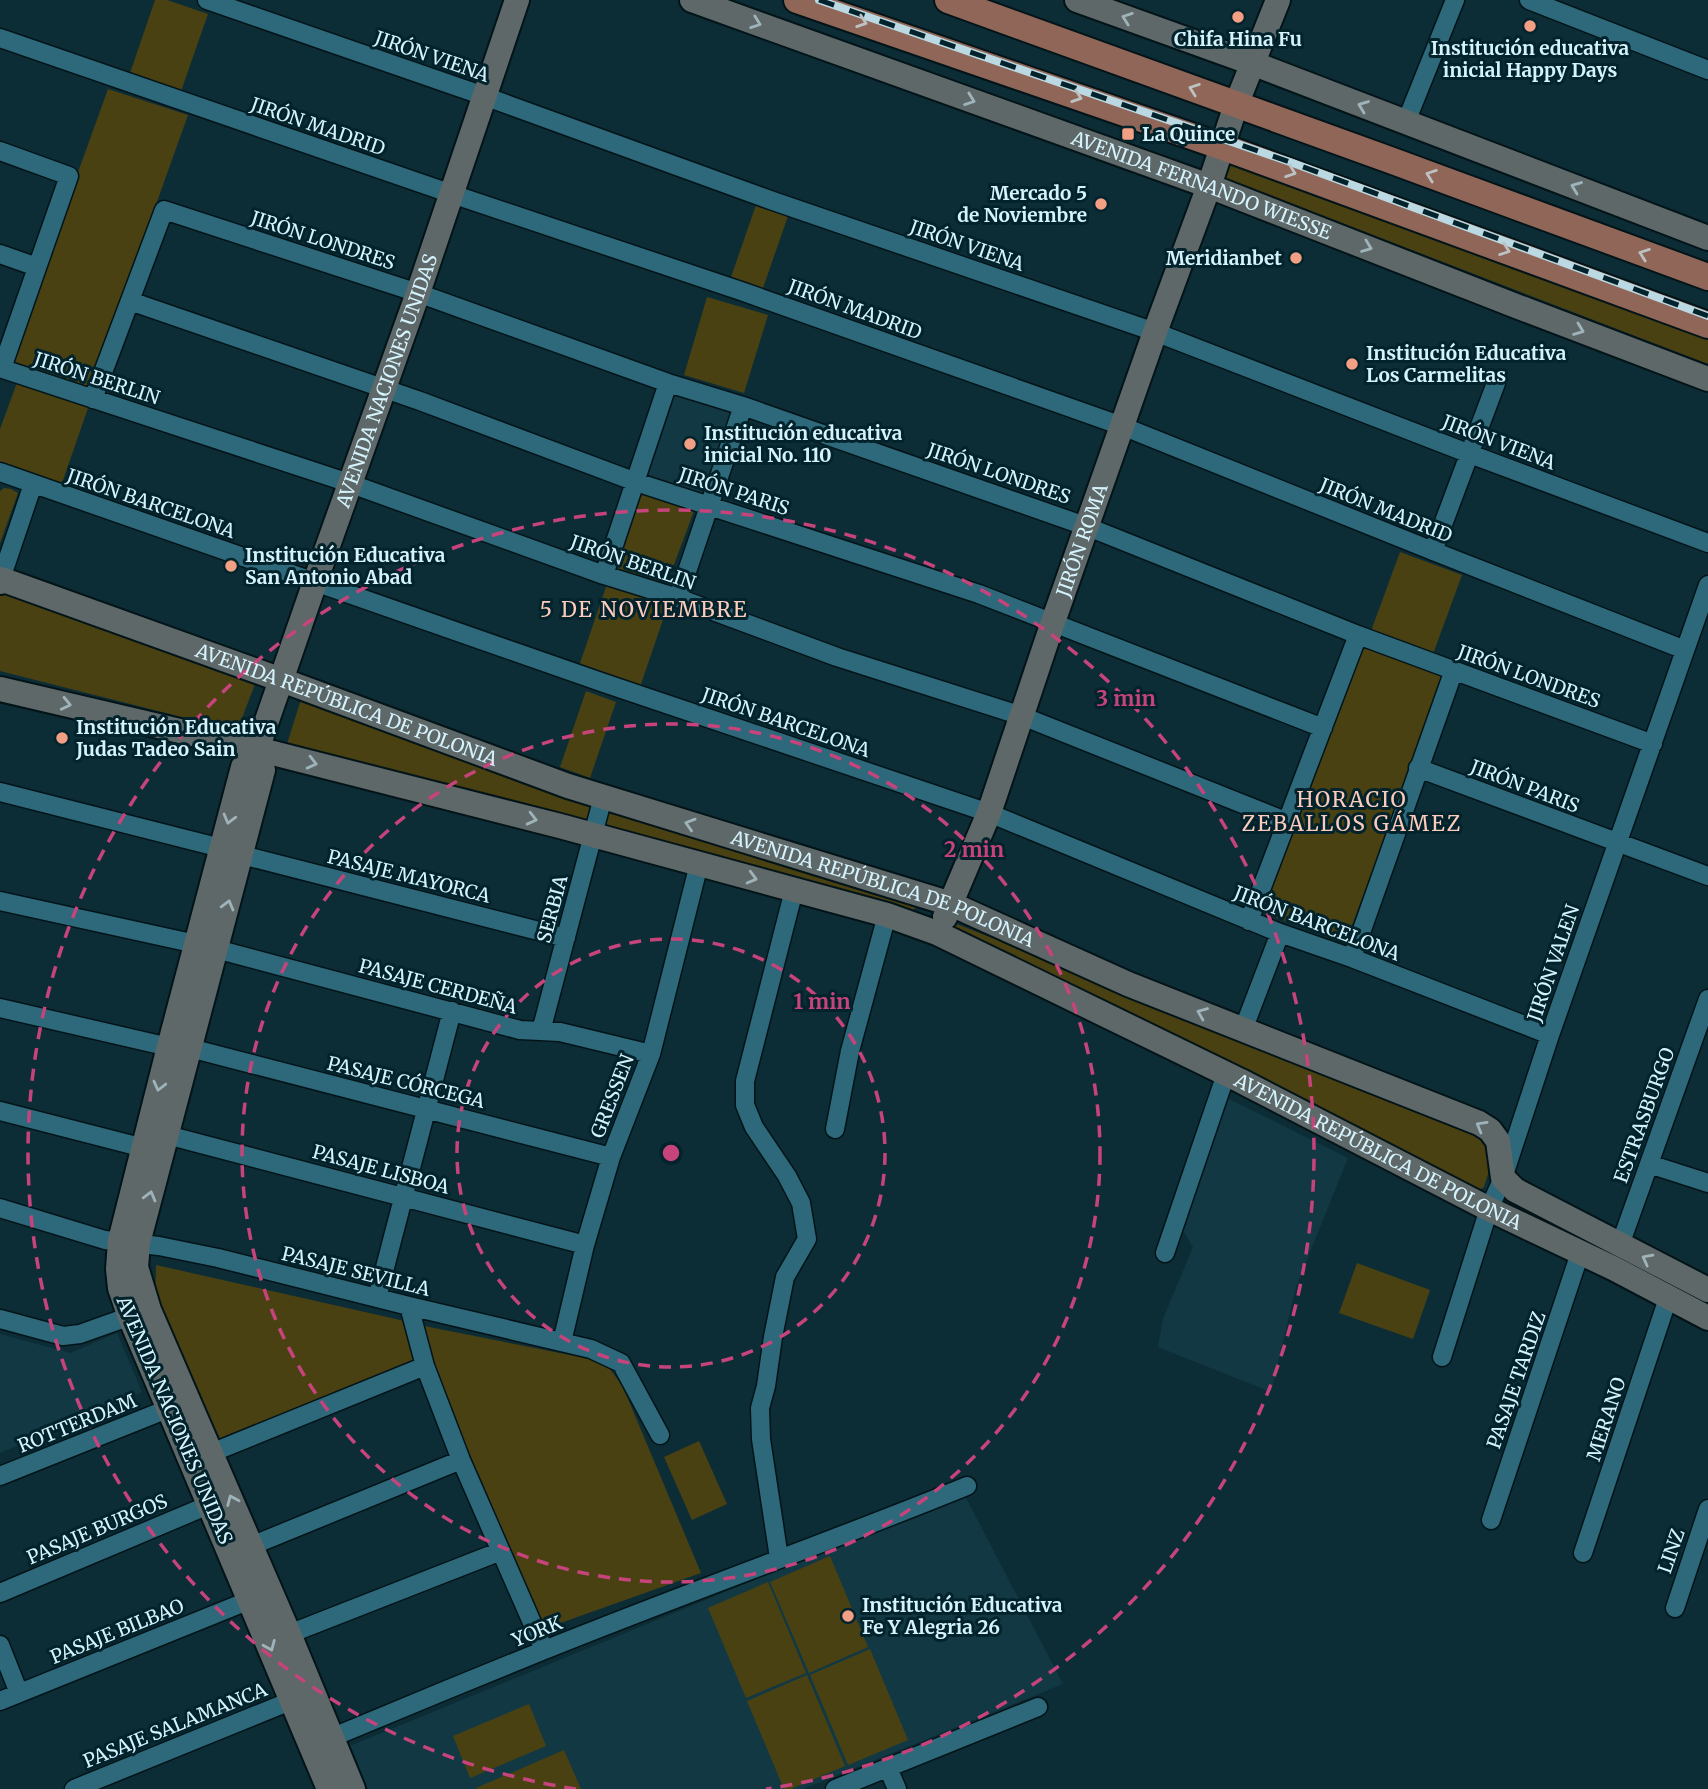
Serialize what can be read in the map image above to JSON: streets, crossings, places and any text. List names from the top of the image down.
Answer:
{
  "streets": {
    "main road": [
      "AVENIDA FERNANDO WIESSE",
      "AVENIDA NACIONES UNIDAS",
      "JIRÓN ROMA",
      "AVENIDA REPÚBLICA DE POLONIA"
    ],
    "street": [
      "JIRÓN VIENA",
      "JIRÓN MADRID",
      "JIRÓN LONDRES",
      "JIRÓN BERLIN",
      "JIRÓN PARIS",
      "JIRÓN BARCELONA",
      "PASAJE MAYORCA",
      "SERBIA",
      "JIRÓN VALEN",
      "PASAJE CERDEÑA",
      "PASAJE CÓRCEGA",
      "GRESSEN",
      "ESTRASBURGO",
      "PASAJE LISBOA",
      "PASAJE SEVILLA",
      "PASAJE TARDIZ",
      "MERANO",
      "ROTTERDAM",
      "PASAJE BURGOS",
      "LINZ",
      "PASAJE BILBAO",
      "YORK",
      "PASAJE SALAMANCA"
    ]
  },
  "crossings": [
    ["JIRÓN VIENA", "AVENIDA NACIONES UNIDAS"],
    ["JIRÓN VIENA", "JIRÓN ROMA"],
    ["JIRÓN MADRID", "AVENIDA NACIONES UNIDAS"],
    ["JIRÓN MADRID", "JIRÓN ROMA"],
    ["JIRÓN MADRID", "JIRÓN VALEN"],
    ["AVENIDA FERNANDO WIESSE", "JIRÓN ROMA"],
    ["JIRÓN LONDRES", "AVENIDA NACIONES UNIDAS"],
    ["JIRÓN LONDRES", "JIRÓN PARIS"],
    ["JIRÓN LONDRES", "JIRÓN ROMA"],
    ["JIRÓN LONDRES", "JIRÓN VALEN"],
    ["JIRÓN BERLIN", "AVENIDA NACIONES UNIDAS"],
    ["JIRÓN BERLIN", "JIRÓN ROMA"],
    ["AVENIDA NACIONES UNIDAS", "JIRÓN PARIS"],
    ["AVENIDA NACIONES UNIDAS", "JIRÓN BARCELONA"],
    ["AVENIDA NACIONES UNIDAS", "AVENIDA REPÚBLICA DE POLONIA"],
    ["AVENIDA NACIONES UNIDAS", "PASAJE MAYORCA"],
    ["AVENIDA NACIONES UNIDAS", "PASAJE CERDEÑA"],
    ["AVENIDA NACIONES UNIDAS", "PASAJE CÓRCEGA"],
    ["AVENIDA NACIONES UNIDAS", "PASAJE LISBOA"],
    ["AVENIDA NACIONES UNIDAS", "PASAJE SEVILLA"],
    ["AVENIDA NACIONES UNIDAS", "ROTTERDAM"],
    ["AVENIDA NACIONES UNIDAS", "PASAJE BURGOS"],
    ["AVENIDA NACIONES UNIDAS", "PASAJE BILBAO"],
    ["AVENIDA NACIONES UNIDAS", "YORK"],
    ["AVENIDA NACIONES UNIDAS", "PASAJE SALAMANCA"],
    ["JIRÓN PARIS", "JIRÓN ROMA"],
    ["JIRÓN PARIS", "JIRÓN VALEN"],
    ["JIRÓN BARCELONA", "JIRÓN ROMA"],
    ["JIRÓN BARCELONA", "JIRÓN VALEN"],
    ["JIRÓN ROMA", "AVENIDA REPÚBLICA DE POLONIA"],
    ["AVENIDA REPÚBLICA DE POLONIA", "SERBIA"],
    ["AVENIDA REPÚBLICA DE POLONIA", "JIRÓN VALEN"],
    ["AVENIDA REPÚBLICA DE POLONIA", "GRESSEN"],
    ["AVENIDA REPÚBLICA DE POLONIA", "ESTRASBURGO"],
    ["AVENIDA REPÚBLICA DE POLONIA", "PASAJE TARDIZ"],
    ["AVENIDA REPÚBLICA DE POLONIA", "MERANO"],
    ["PASAJE MAYORCA", "SERBIA"],
    ["SERBIA", "PASAJE CERDEÑA"],
    ["PASAJE CERDEÑA", "GRESSEN"],
    ["PASAJE CÓRCEGA", "GRESSEN"],
    ["GRESSEN", "PASAJE LISBOA"],
    ["GRESSEN", "PASAJE SEVILLA"]
  ],
  "districts": ["5 DE NOVIEMBRE", "HORACIO ZEBALLOS GÁMEZ"],
  "places": {
    "other": [
      "Chifa Hina Fu",
      "Institución educativa inicial Happy Days",
      "Mercado 5 de Noviembre",
      "Meridianbet",
      "Institución Educativa Los Carmelitas",
      "Institución educativa inicial No. 110",
      "Institución Educativa San Antonio Abad",
      "Institución Educativa Judas Tadeo Sain",
      "Institución Educativa Fe Y Alegria 26"
    ],
    "transit": ["La Quince"]
  },
  "rings": ["3 min", "2 min", "1 min"]
}
